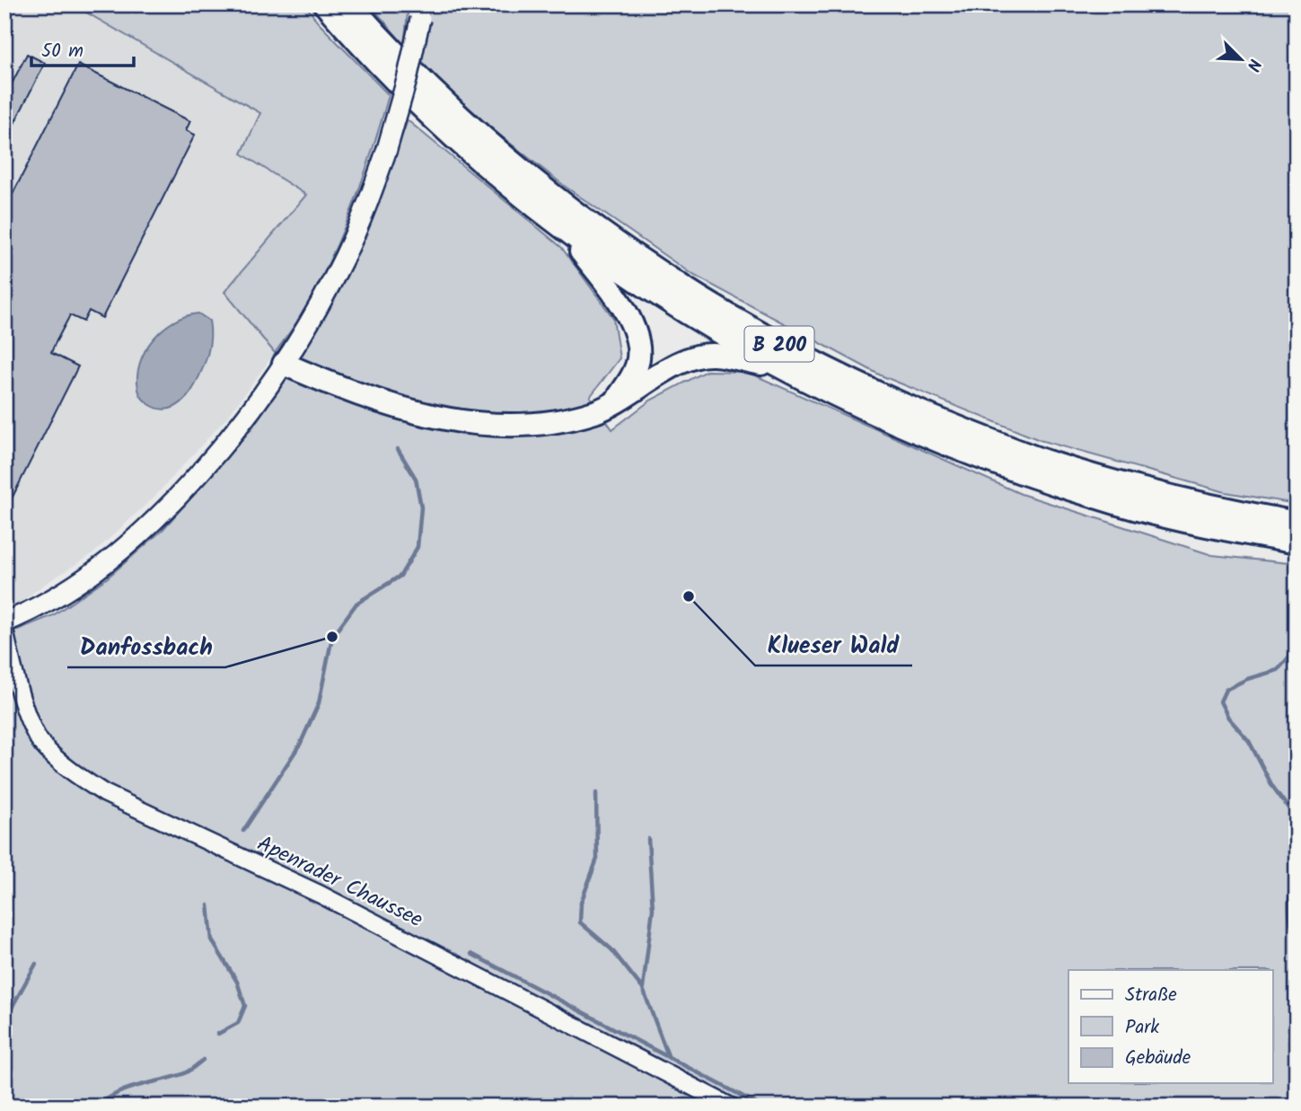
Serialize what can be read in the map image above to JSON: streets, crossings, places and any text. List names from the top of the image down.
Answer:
{
  "streets": {
    "highway": ["B 200"],
    "street": ["Apenrader Chaussee"]
  },
  "places": ["Klueser Wald", "Danfossbach"],
  "legend": ["Straße", "Park", "Gebäude"],
  "scale_bar": "50 m",
  "north": "bottom right"
}
